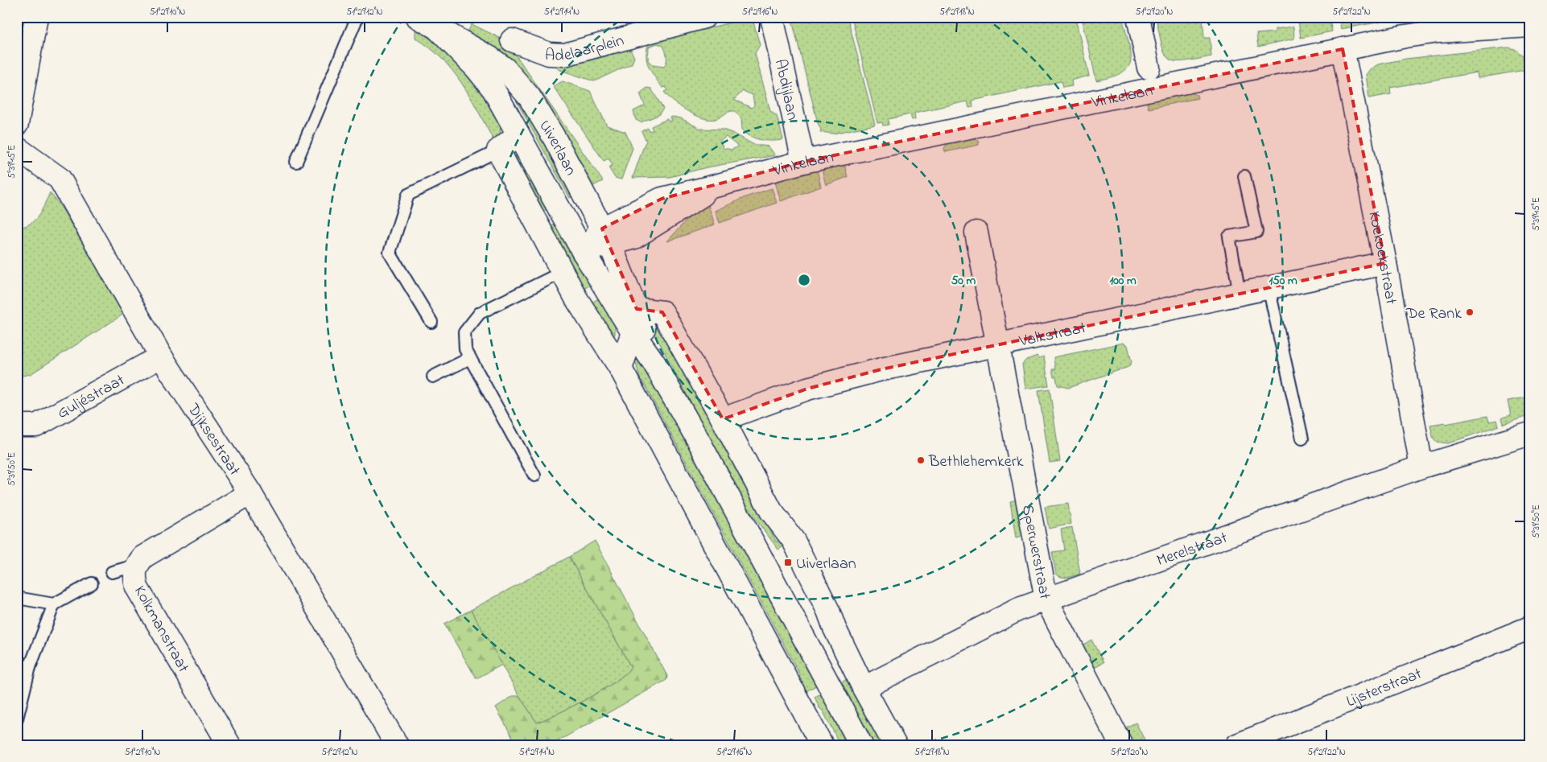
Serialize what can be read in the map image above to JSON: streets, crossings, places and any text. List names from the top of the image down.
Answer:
{
  "streets": {
    "street": [
      "Adelaarplein",
      "Abdijlaan",
      "Vinkelaan",
      "Uiverlaan",
      "Koekoekstraat",
      "Valkstraat",
      "Guljéstraat",
      "Dijksestraat",
      "Merelstraat",
      "Sperwerstraat",
      "Kolkmanstraat",
      "Lijsterstraat"
    ]
  },
  "crossings": [
    ["Abdijlaan", "Vinkelaan"],
    ["Vinkelaan", "Uiverlaan"],
    ["Vinkelaan", "Koekoekstraat"],
    ["Koekoekstraat", "Valkstraat"],
    ["Koekoekstraat", "Merelstraat"],
    ["Valkstraat", "Sperwerstraat"],
    ["Guljéstraat", "Dijksestraat"],
    ["Dijksestraat", "Kolkmanstraat"],
    ["Merelstraat", "Sperwerstraat"]
  ],
  "places": {
    "other": ["De Rank", "Bethlehemkerk"],
    "transit": ["Uiverlaan"]
  },
  "coordinates": [
    "51°29'10\"N",
    "51°29'12\"N",
    "51°29'14\"N",
    "51°29'16\"N",
    "51°29'18\"N",
    "51°29'20\"N",
    "51°29'22\"N",
    "5°39'45\"E",
    "5°39'50\"E"
  ],
  "rings": ["50 m", "100 m", "150 m"]
}
